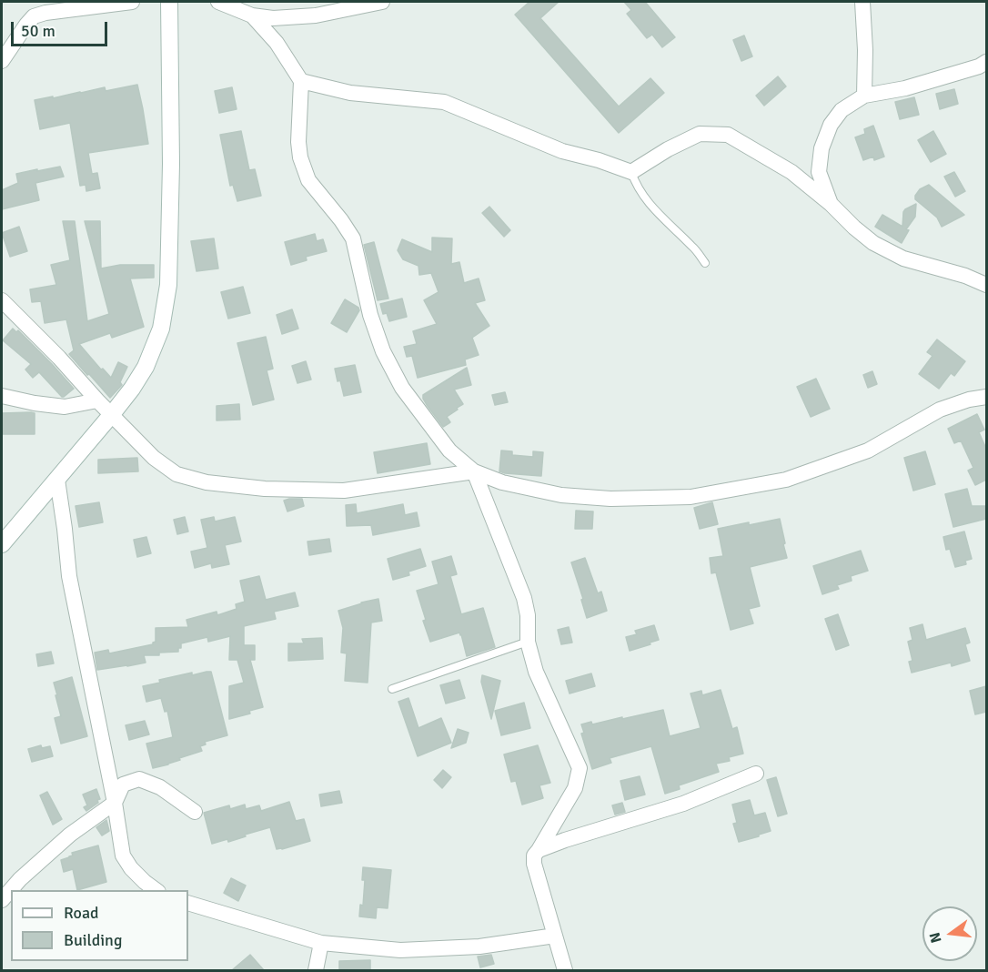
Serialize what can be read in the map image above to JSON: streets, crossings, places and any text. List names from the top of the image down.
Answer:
{
  "legend": ["Road", "Building"],
  "scale_bar": "50 m",
  "north": "left"
}
